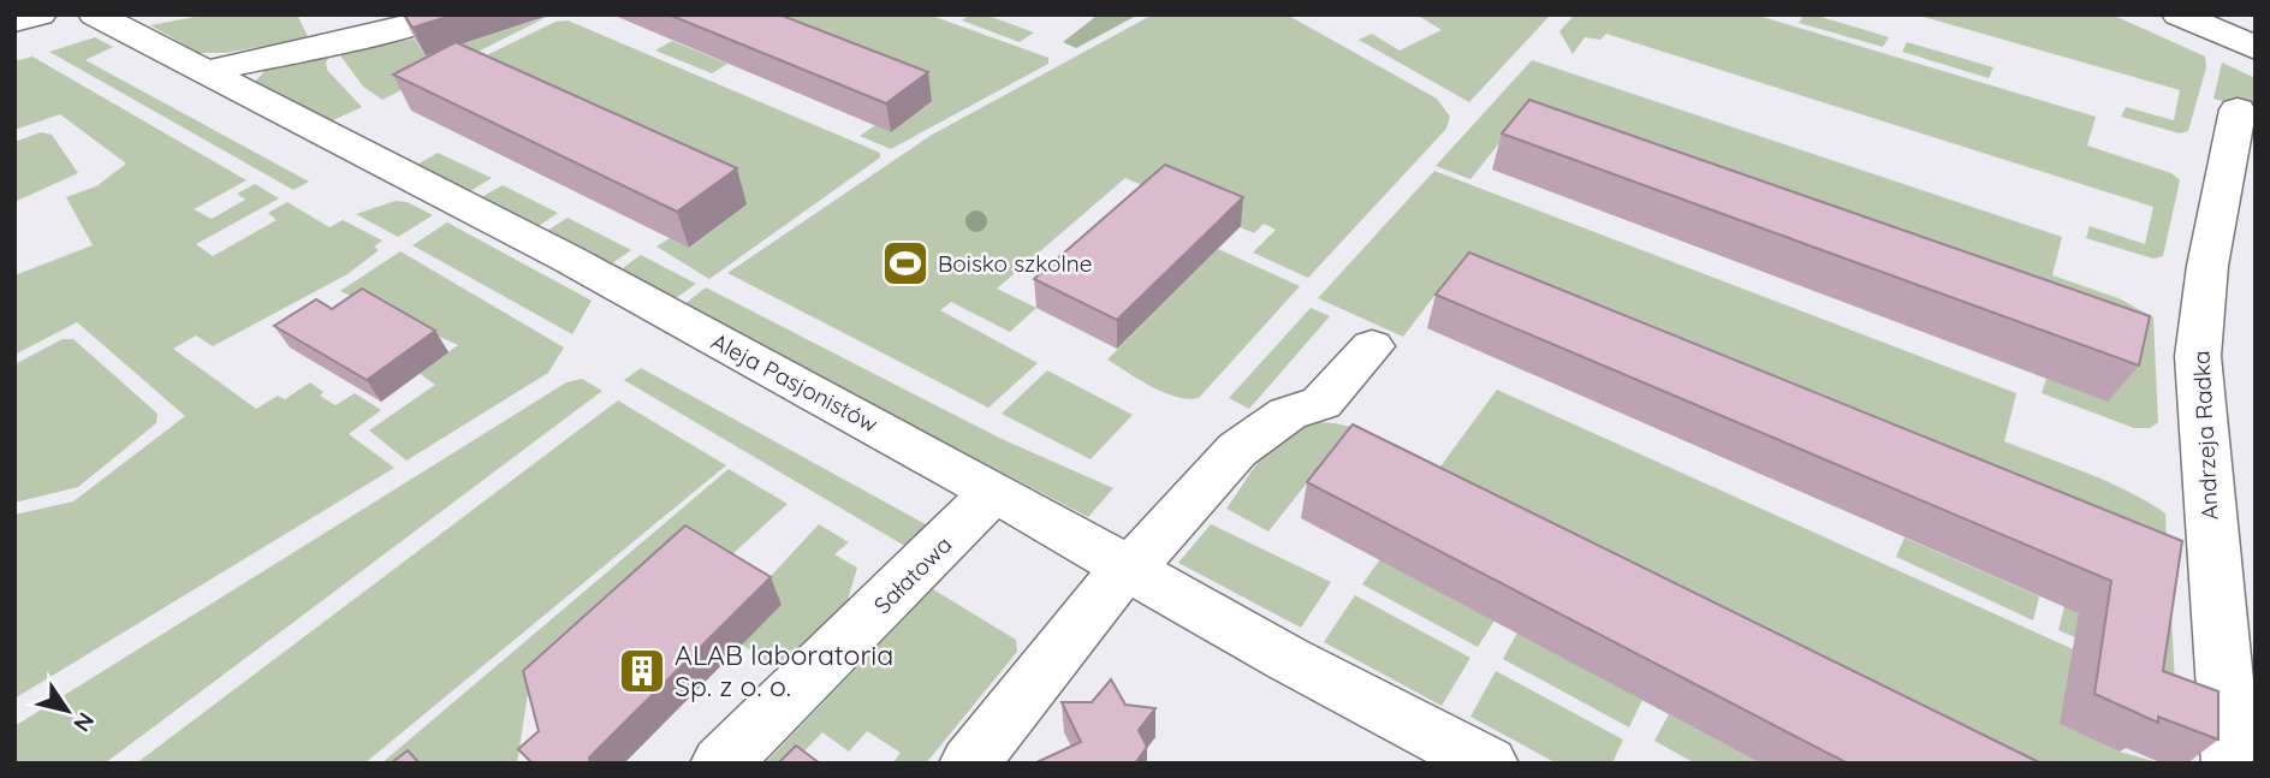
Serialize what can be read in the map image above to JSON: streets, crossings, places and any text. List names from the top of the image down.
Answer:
{
  "streets": {
    "street": ["Aleja Pasjonistów", "Andrzeja Radka", "Sałatowa"]
  },
  "crossings": [
    ["Aleja Pasjonistów", "Sałatowa"]
  ],
  "places": {
    "sports": ["Boisko szkolne"],
    "building": ["ALAB laboratoria Sp. z o. o."]
  },
  "north": "bottom right"
}
